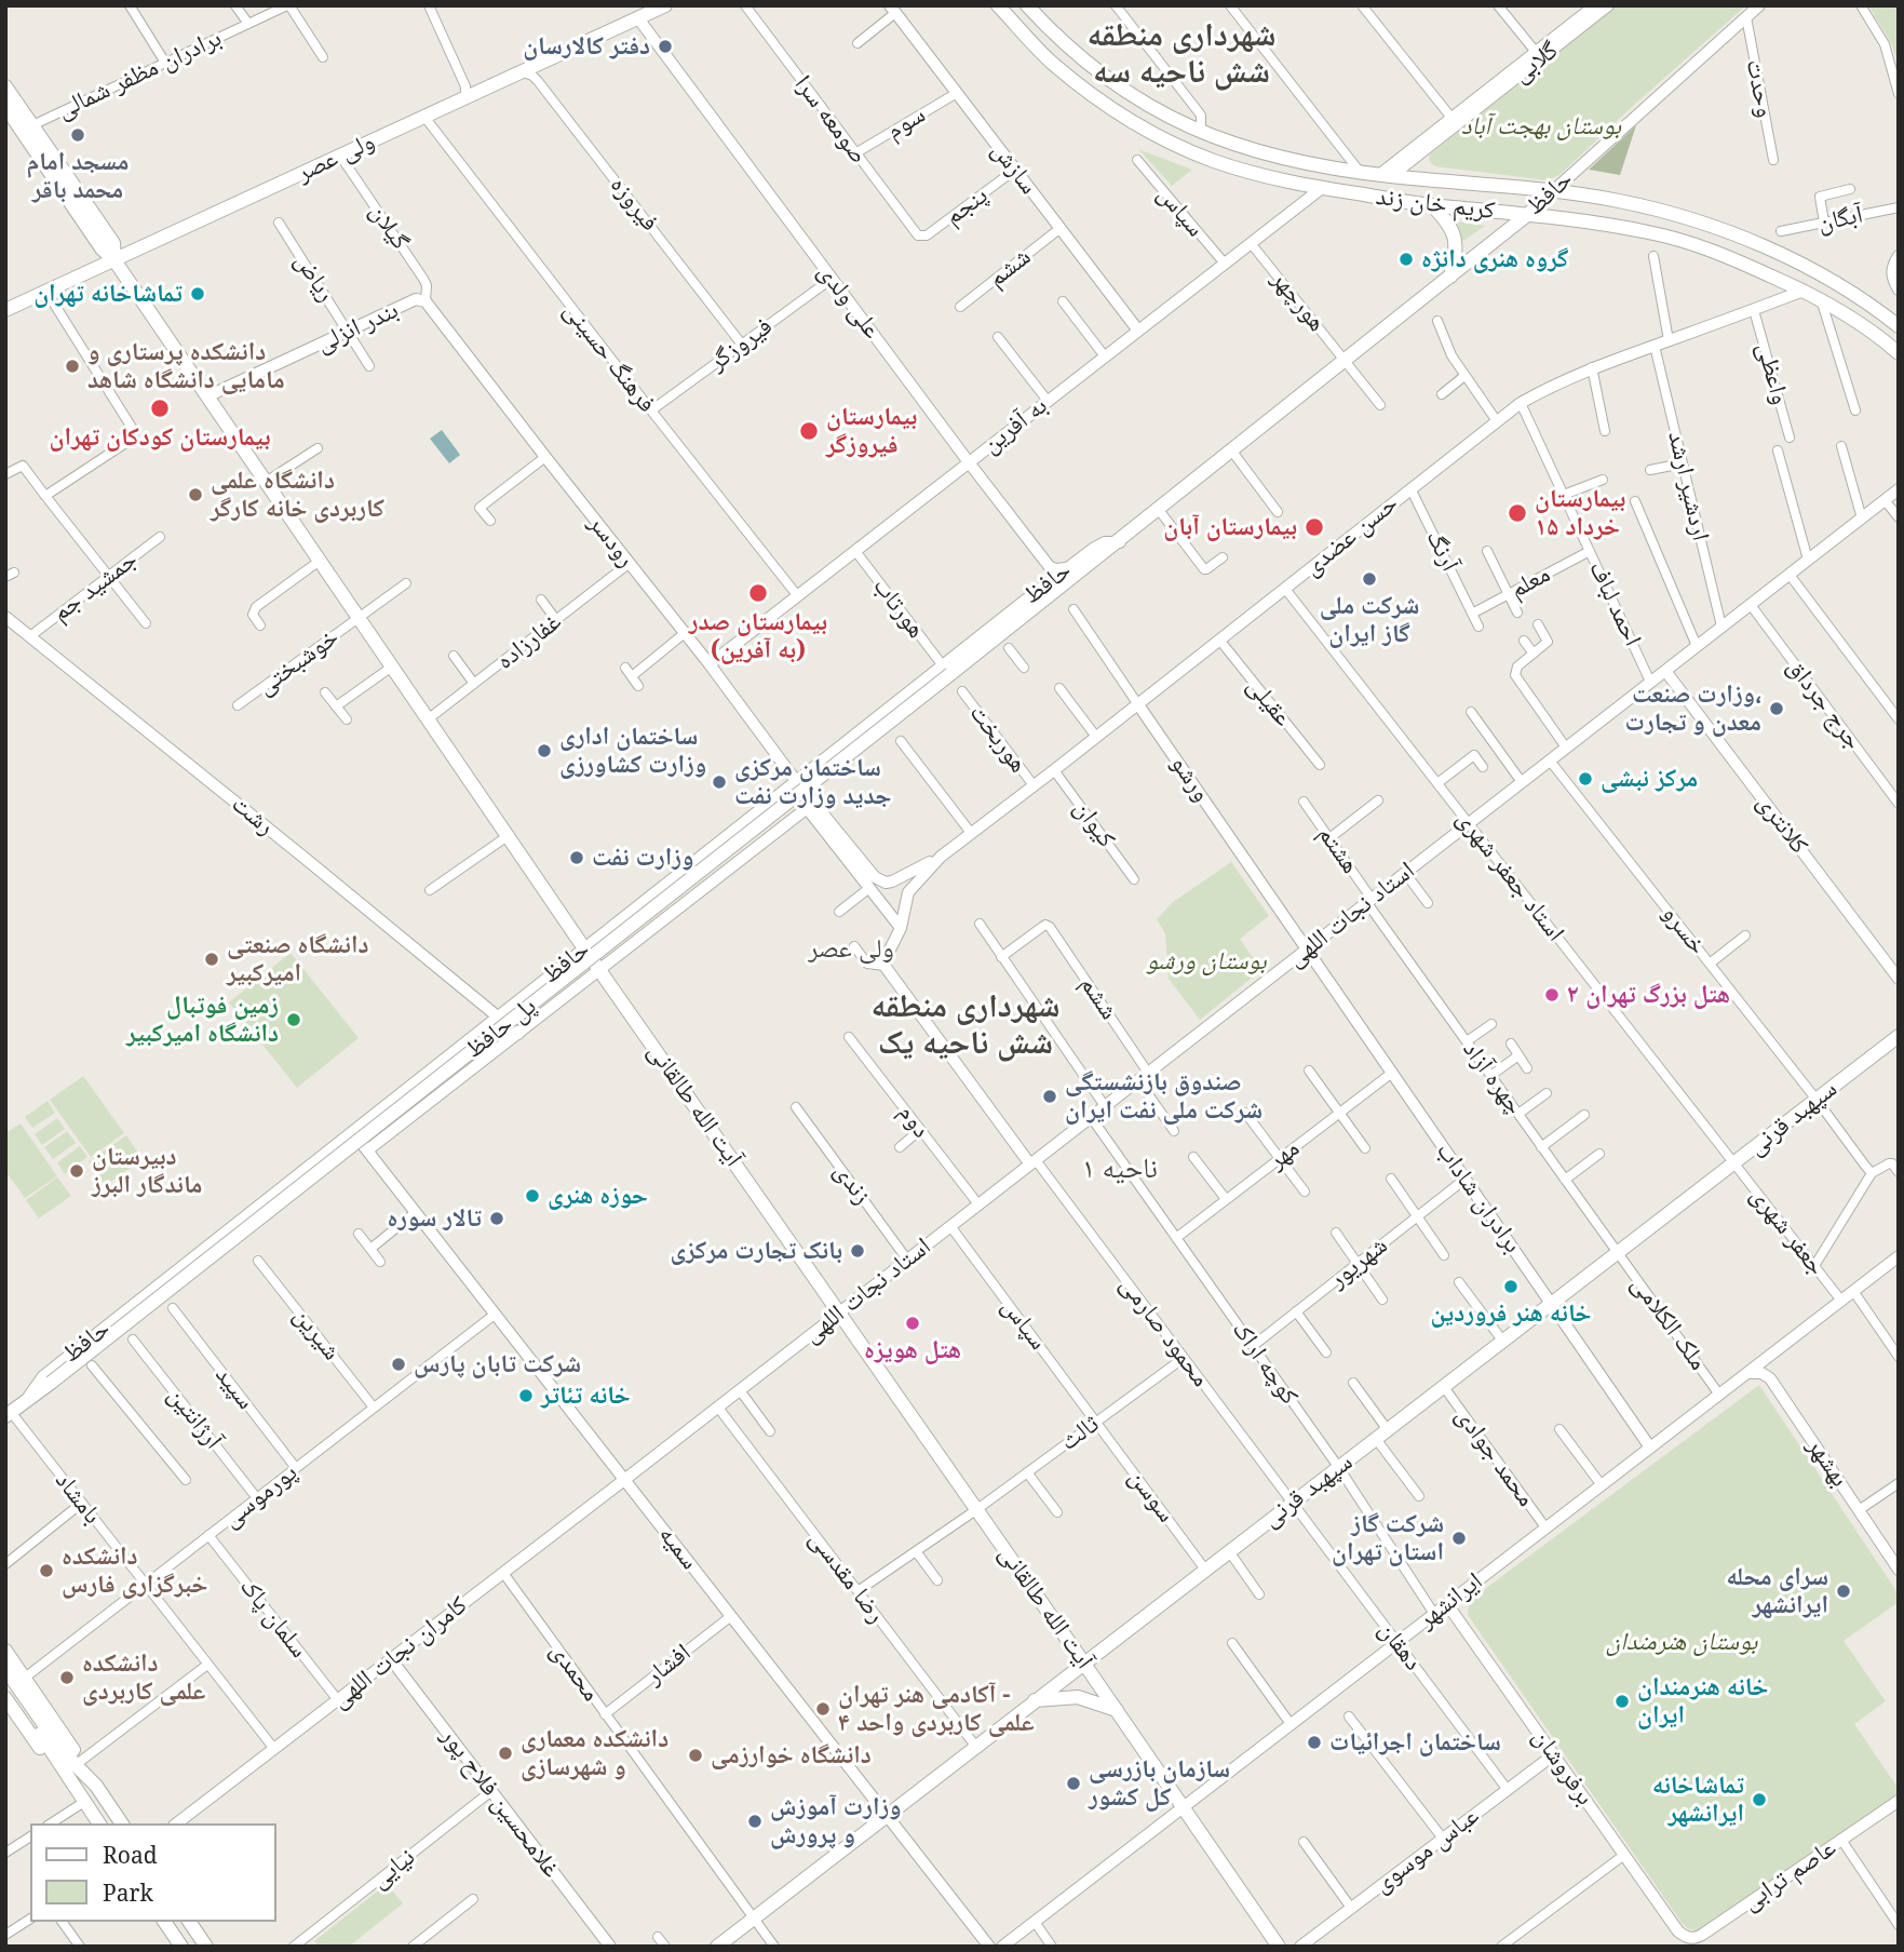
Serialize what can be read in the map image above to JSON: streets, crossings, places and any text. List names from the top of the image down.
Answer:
{
  "streets": {
    "main road": [
      "ولی عصر",
      "حافظ",
      "کریم خان زند",
      "پل حافظ",
      "آیت الله طالقانی",
      "سپهبد قرنی"
    ],
    "street": [
      "گلابی",
      "برادران مظفر شمالی",
      "وحدت",
      "صومعه سرا",
      "سوم",
      "سازش",
      "فیروزه",
      "پنجم",
      "سپاس",
      "آبگان",
      "گیلان",
      "ششم",
      "ریاض",
      "علی ولدی",
      "هورچهر",
      "بندر انزلی",
      "فیروزگر",
      "فرهنگ حسینی",
      "واعظی",
      "به آفرین",
      "اردشیر ارشد",
      "حسن عضدی",
      "رودسر",
      "آرنگ",
      "معلم",
      "جمشید جم",
      "احمد لباف",
      "هورتاب",
      "غفارزاده",
      "خوشبختی",
      "عقیلی",
      "جرج جرداق",
      "هوربخت",
      "ورشو",
      "رشت",
      "کیوان",
      "کلانتری",
      "هشتم",
      "استاد جعفر شهری",
      "استاد نجات اللهی",
      "خسرو",
      "چهره آزاد",
      "دوم",
      "مهر",
      "زندی",
      "برادران شاداب",
      "جعفر شهری",
      "شهریور",
      "ملک الکلامی",
      "محمود صارمی",
      "شیرین",
      "کوچه اراک",
      "سپید",
      "آرژانتین",
      "ثالث",
      "محمد جوادی",
      "بهشهر",
      "پورموسی",
      "سوسن",
      "بامشاد",
      "سمیه",
      "رضا مقدسی",
      "ایرانشهر",
      "سلمان پاک",
      "دهقان",
      "کامران نجات اللهی",
      "افشار",
      "محمدی",
      "برفروشان",
      "غلامحسین فلاح‌ پور",
      "عباس موسوی",
      "نیایی",
      "عاصم ترابی"
    ]
  },
  "crossings": [
    ["گلابی", "کریم خان زند"],
    ["برادران مظفر شمالی", "آیت الله طالقانی"],
    ["وحدت", "حافظ"],
    ["صومعه سرا", "سوم"],
    ["صومعه سرا", "پنجم"],
    ["سوم", "سازش"],
    ["ولی عصر", "فیروزه"],
    ["ولی عصر", "گیلان"],
    ["ولی عصر", "علی ولدی"],
    ["ولی عصر", "فرهنگ حسینی"],
    ["ولی عصر", "آیت الله طالقانی"],
    ["سازش", "پنجم"],
    ["سازش", "ششم"],
    ["سازش", "به آفرین"],
    ["حافظ", "کریم خان زند"],
    ["حافظ", "علی ولدی"],
    ["حافظ", "هورچهر"],
    ["حافظ", "رودسر"],
    ["حافظ", "هورتاب"],
    ["حافظ", "رشت"],
    ["حافظ", "پل حافظ"],
    ["حافظ", "آیت الله طالقانی"],
    ["حافظ", "بامشاد"],
    ["حافظ", "سمیه"],
    ["فیروزه", "فیروزگر"],
    ["کریم خان زند", "به آفرین"],
    ["کریم خان زند", "حسن عضدی"],
    ["سپاس", "به آفرین"],
    ["سپاس", "استاد نجات اللهی"],
    ["سپاس", "ثالث"],
    ["سپاس", "سوسن"],
    ["گیلان", "بندر انزلی"],
    ["گیلان", "رودسر"],
    ["ششم", "استاد نجات اللهی"],
    ["ریاض", "بندر انزلی"],
    ["علی ولدی", "فیروزگر"],
    ["علی ولدی", "به آفرین"],
    ["هورچهر", "به آفرین"],
    ["بندر انزلی", "رودسر"],
    ["بندر انزلی", "آیت الله طالقانی"],
    ["فیروزگر", "فرهنگ حسینی"],
    ["فرهنگ حسینی", "به آفرین"],
    ["واعظی", "حسن عضدی"],
    ["به آفرین", "رودسر"],
    ["به آفرین", "هورتاب"],
    ["اردشیر ارشد", "حسن عضدی"],
    ["اردشیر ارشد", "استاد نجات اللهی"],
    ["حسن عضدی", "آرنگ"],
    ["حسن عضدی", "احمد لباف"],
    ["حسن عضدی", "عقیلی"],
    ["حسن عضدی", "هوربخت"],
    ["حسن عضدی", "ورشو"],
    ["حسن عضدی", "کیوان"],
    ["حسن عضدی", "استاد جعفر شهری"],
    ["رودسر", "غفارزاده"],
    ["آرنگ", "معلم"],
    ["معلم", "احمد لباف"],
    ["جمشید جم", "رشت"],
    ["احمد لباف", "استاد نجات اللهی"],
    ["هورتاب", "پل حافظ"],
    ["غفارزاده", "آیت الله طالقانی"],
    ["خوشبختی", "آیت الله طالقانی"],
    ["جرج جرداق", "استاد نجات اللهی"],
    ["ورشو", "استاد نجات اللهی"],
    ["ورشو", "برادران شاداب"],
    ["کلانتری", "استاد نجات اللهی"],
    ["هشتم", "استاد نجات اللهی"],
    ["هشتم", "چهره آزاد"],
    ["استاد جعفر شهری", "استاد نجات اللهی"],
    ["استاد جعفر شهری", "سپهبد قرنی"],
    ["استاد جعفر شهری", "جعفر شهری"],
    ["استاد نجات اللهی", "خسرو"],
    ["استاد نجات اللهی", "چهره آزاد"],
    ["استاد نجات اللهی", "آیت الله طالقانی"],
    ["استاد نجات اللهی", "دوم"],
    ["استاد نجات اللهی", "زندی"],
    ["استاد نجات اللهی", "برادران شاداب"],
    ["استاد نجات اللهی", "محمود صارمی"],
    ["استاد نجات اللهی", "کوچه اراک"],
    ["استاد نجات اللهی", "سمیه"],
    ["استاد نجات اللهی", "رضا مقدسی"],
    ["استاد نجات اللهی", "کامران نجات اللهی"],
    ["خسرو", "سپهبد قرنی"],
    ["چهره آزاد", "سپهبد قرنی"],
    ["چهره آزاد", "ملک الکلامی"],
    ["آیت الله طالقانی", "سپهبد قرنی"],
    ["آیت الله طالقانی", "ثالث"],
    ["آیت الله طالقانی", "ایرانشهر"],
    ["سپهبد قرنی", "برادران شاداب"],
    ["سپهبد قرنی", "جعفر شهری"],
    ["سپهبد قرنی", "ملک الکلامی"],
    ["سپهبد قرنی", "محمود صارمی"],
    ["سپهبد قرنی", "کوچه اراک"],
    ["سپهبد قرنی", "محمد جوادی"],
    ["سپهبد قرنی", "سوسن"],
    ["سپهبد قرنی", "سمیه"],
    ["سپهبد قرنی", "رضا مقدسی"],
    ["سپهبد قرنی", "دهقان"],
    ["سپهبد قرنی", "محمدی"],
    ["مهر", "برادران شاداب"],
    ["مهر", "کوچه اراک"],
    ["برادران شاداب", "شهریور"],
    ["برادران شاداب", "ایرانشهر"],
    ["جعفر شهری", "ایرانشهر"],
    ["شهریور", "کوچه اراک"],
    ["ملک الکلامی", "ایرانشهر"],
    ["محمود صارمی", "ثالث"],
    ["محمود صارمی", "دهقان"],
    ["شیرین", "پورموسی"],
    ["کوچه اراک", "ایرانشهر"],
    ["سپید", "پورموسی"],
    ["آرژانتین", "پورموسی"],
    ["ثالث", "سوسن"],
    ["ثالث", "رضا مقدسی"],
    ["محمد جوادی", "ایرانشهر"],
    ["بهشهر", "ایرانشهر"],
    ["پورموسی", "بامشاد"],
    ["پورموسی", "سمیه"],
    ["پورموسی", "سلمان پاک"],
    ["بامشاد", "کامران نجات اللهی"],
    ["سمیه", "کامران نجات اللهی"],
    ["سمیه", "افشار"],
    ["ایرانشهر", "دهقان"],
    ["ایرانشهر", "برفروشان"],
    ["سلمان پاک", "کامران نجات اللهی"],
    ["دهقان", "عباس موسوی"],
    ["کامران نجات اللهی", "محمدی"],
    ["کامران نجات اللهی", "غلامحسین فلاح‌ پور"],
    ["افشار", "محمدی"],
    ["برفروشان", "عباس موسوی"],
    ["برفروشان", "عاصم ترابی"],
    ["غلامحسین فلاح‌ پور", "نیایی"]
  ],
  "districts": [
    "شهرداری منطقه شش ناحیه سه",
    "ولی عصر",
    "شهرداری منطقه شش ناحیه یک",
    "ناحیه ۱"
  ],
  "parks": ["بوستان بهجت آباد", "بوستان ورشو", "بوستان هنرمندان"],
  "places": [
    "دفتر کالارسان",
    "مسجد امام محمد باقر",
    "گروه هنری دانژه",
    "تماشاخانه تهران",
    "دانشکده پرستاری و مامایی دانشگاه شاهد",
    "بیمارستان کودکان تهران",
    "بیمارستان فیروزگر",
    "دانشگاه علمی کاربردی خانه کارگر",
    "بیمارستان ۱۵ خرداد",
    "بیمارستان آبان",
    "شرکت ملی گاز ایران",
    "بیمارستان صدر (به آفرین)",
    "وزارت صنعت، معدن و تجارت",
    "ساختمان اداری وزارت کشاورزی",
    "مرکز نبشی",
    "ساختمان مرکزی جدید وزارت نفت",
    "وزارت نفت",
    "دانشگاه صنعتی امیرکبیر",
    "هتل بزرگ تهران ۲",
    "زمین فوتبال دانشگاه امیرکبیر",
    "صندوق بازنشستگی شرکت ملی نفت ایران",
    "دبیرستان ماندگار البرز",
    "حوزه هنری",
    "تالار سوره",
    "بانک تجارت مرکزی",
    "خانه هنر فروردین",
    "هتل هویزه",
    "شرکت تابان پارس",
    "خانه تئاتر",
    "شرکت گاز استان تهران",
    "دانشکده خبرگزاری فارس",
    "سرای محله ایرانشهر",
    "دانشکده علمی کاربردی",
    "خانه هنرمندان ایران",
    "آکادمی هنر تهران - علمی کاربردی واحد ۴",
    "ساختمان اجرائیات",
    "دانشکده معماری و شهرسازی",
    "دانشگاه خوارزمی",
    "سازمان بازرسی کل کشور",
    "تماشاخانه ایرانشهر",
    "وزارت آموزش و پرورش"
  ],
  "legend": ["Road", "Park"]
}
